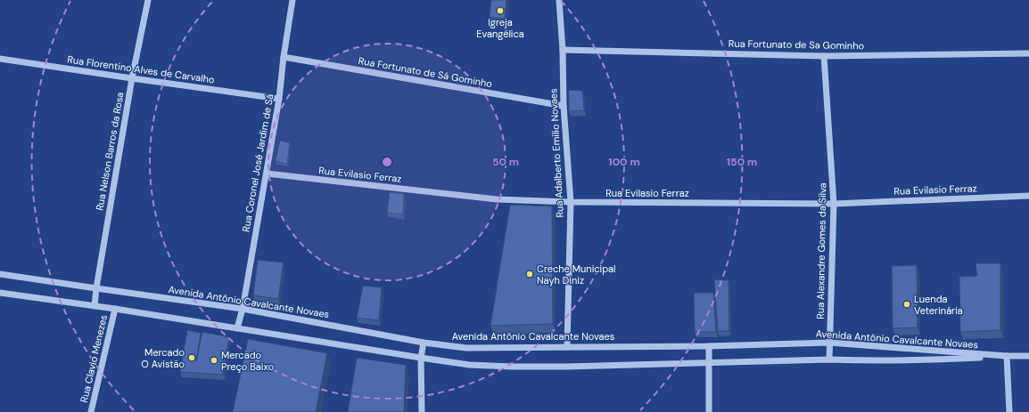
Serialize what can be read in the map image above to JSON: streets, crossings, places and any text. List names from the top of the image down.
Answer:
{
  "streets": {
    "street": [
      "Rua Fortunato de Sa Gominho",
      "Rua Florentino Alves de Carvalho",
      "Rua Fortunato de Sá Gominho",
      "Rua Nelson Barros da Rosa",
      "Rua Adalberto Emilio Novaes",
      "Rua Coronel José Jardim de Sá",
      "Rua Evilasio Ferraz",
      "Rua Alexandre Gomes da Silva",
      "Avenida Antônio Cavalcante Novaes",
      "Rua Clavio Menezes"
    ]
  },
  "crossings": [
    ["Rua Fortunato de Sa Gominho", "Rua Adalberto Emilio Novaes"],
    ["Rua Fortunato de Sa Gominho", "Rua Alexandre Gomes da Silva"],
    ["Rua Florentino Alves de Carvalho", "Rua Nelson Barros da Rosa"],
    ["Rua Florentino Alves de Carvalho", "Rua Coronel José Jardim de Sá"],
    ["Rua Fortunato de Sá Gominho", "Rua Adalberto Emilio Novaes"],
    ["Rua Fortunato de Sá Gominho", "Rua Coronel José Jardim de Sá"],
    ["Rua Nelson Barros da Rosa", "Avenida Antônio Cavalcante Novaes"],
    ["Rua Adalberto Emilio Novaes", "Rua Evilasio Ferraz"],
    ["Rua Adalberto Emilio Novaes", "Avenida Antônio Cavalcante Novaes"],
    ["Rua Coronel José Jardim de Sá", "Rua Evilasio Ferraz"],
    ["Rua Coronel José Jardim de Sá", "Avenida Antônio Cavalcante Novaes"],
    ["Rua Evilasio Ferraz", "Rua Alexandre Gomes da Silva"],
    ["Rua Alexandre Gomes da Silva", "Avenida Antônio Cavalcante Novaes"]
  ],
  "places": [
    "Igreja Evangélica",
    "Creche Municipal Nayh Diniz",
    "Luenda Veterinária",
    "Mercado O Avistão",
    "Mercado Preço Baixo"
  ],
  "rings": ["50 m", "100 m", "150 m"]
}
